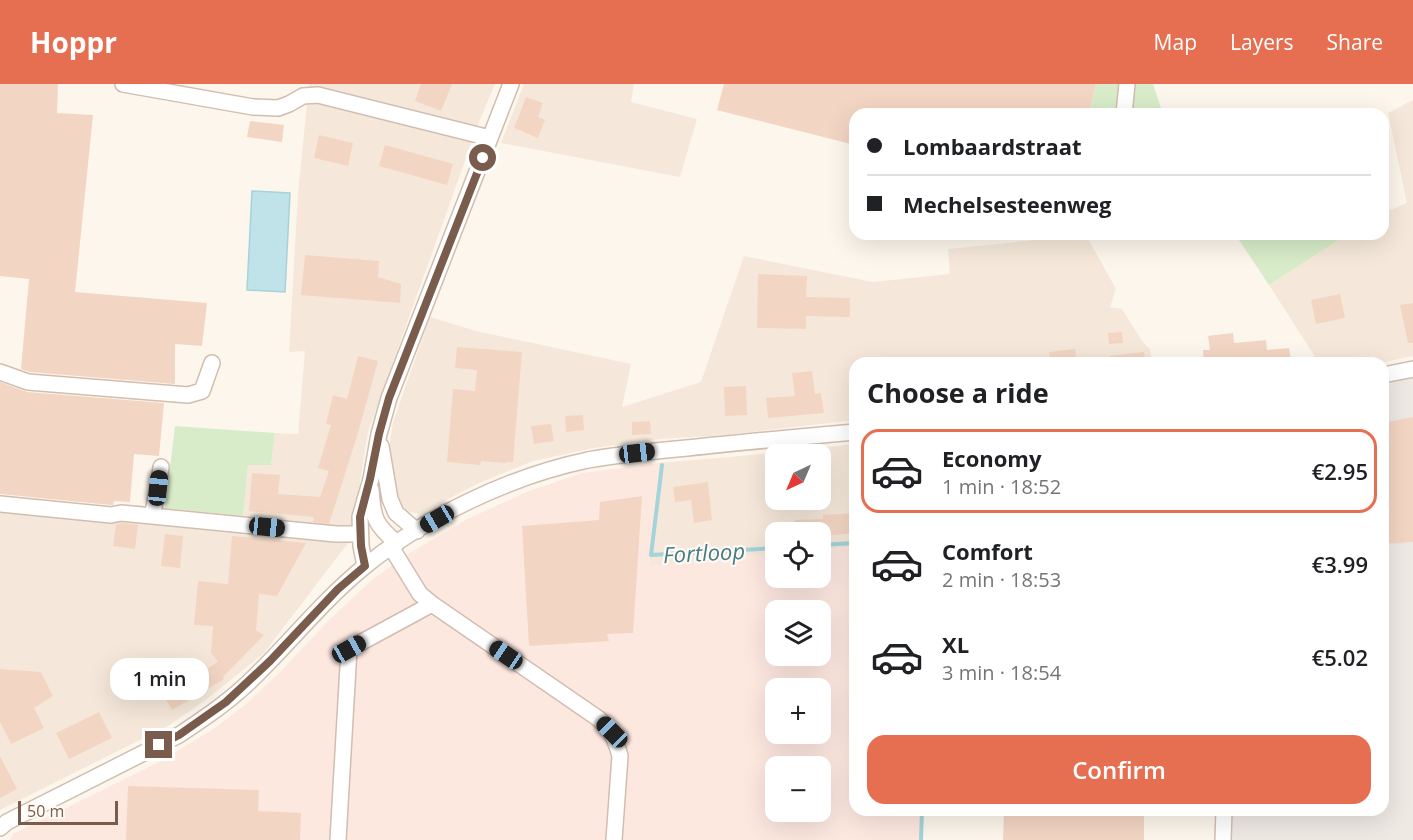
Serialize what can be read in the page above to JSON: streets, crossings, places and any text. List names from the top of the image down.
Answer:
{
  "water": ["Fortloop"],
  "scale_bar": "50 m",
  "north": "bottom left",
  "page": {
    "header": "Hoppr",
    "nav": ["Map", "Layers", "Share"],
    "banner": ["Lombaardstraat", "Mechelsesteenweg"],
    "heading": "Choose a ride",
    "list": [
      {
        "name": "Economy",
        "note": "1 min · 18:52",
        "value": "€2.95"
      },
      {
        "name": "Comfort",
        "note": "2 min · 18:53",
        "value": "€3.99"
      },
      {
        "name": "XL",
        "note": "3 min · 18:54",
        "value": "€5.02"
      }
    ],
    "map_buttons": ["+", "−"],
    "bubble": "1 min",
    "buttons": "Confirm",
    "scale": "50 m"
  }
}
